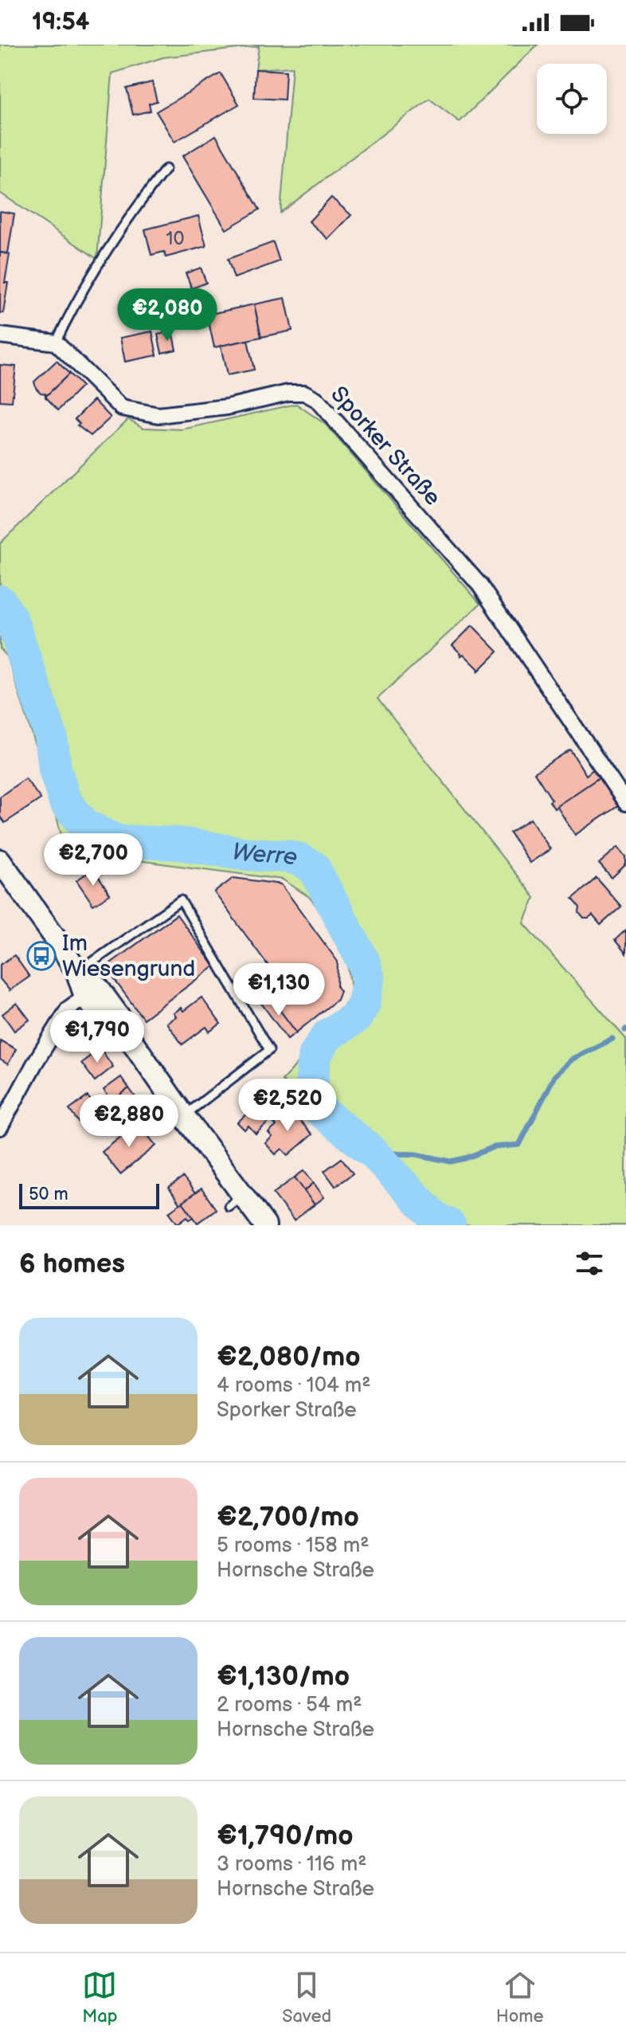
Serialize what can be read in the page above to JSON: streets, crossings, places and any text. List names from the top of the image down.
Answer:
{
  "streets": {
    "street": ["Sporker Straße"]
  },
  "water": ["Werre"],
  "places": {
    "bus stop": ["Im Wiesengrund"]
  },
  "house_numbers": ["10"],
  "scale_bar": "50 m",
  "page": {
    "status": "19:54",
    "price": [
      "€2,080",
      "€2,700",
      "€1,130",
      "€1,790",
      "€2,520",
      "€2,880"
    ],
    "scale": "50 m",
    "heading": "6 homes",
    "list": [
      {
        "name": "€2,080/mo",
        "note": "4 rooms · 104 m² · Sporker Straße"
      },
      {
        "name": "€2,700/mo",
        "note": "5 rooms · 158 m² · Hornsche Straße"
      },
      {
        "name": "€1,130/mo",
        "note": "2 rooms · 54 m² · Hornsche Straße"
      },
      {
        "name": "€1,790/mo",
        "note": "3 rooms · 116 m² · Hornsche Straße"
      }
    ],
    "tabs": ["Map", "Saved", "Home"]
  }
}
